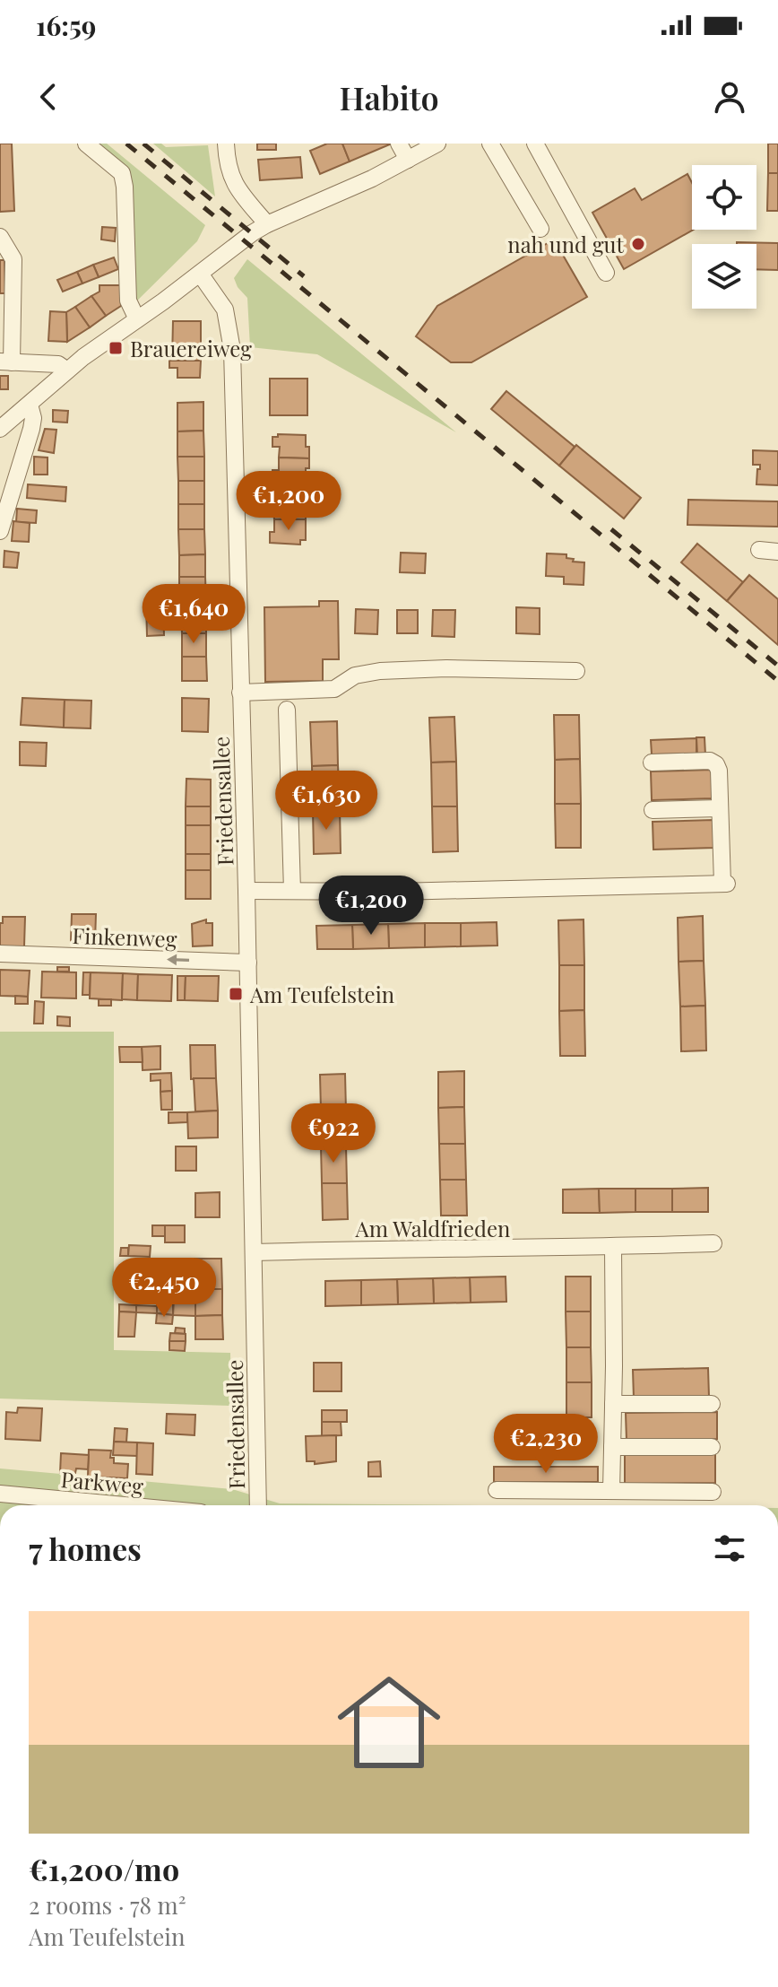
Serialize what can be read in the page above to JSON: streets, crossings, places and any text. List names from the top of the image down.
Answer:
{
  "streets": {
    "street": [
      "Friedensallee",
      "Finkenweg",
      "Am Waldfrieden",
      "Parkweg"
    ]
  },
  "crossings": [
    ["Friedensallee", "Finkenweg"],
    ["Friedensallee", "Am Waldfrieden"]
  ],
  "one_way": ["Finkenweg"],
  "places": {
    "other": ["nah und gut"],
    "transit": ["Brauereiweg", "Am Teufelstein"]
  },
  "page": {
    "status": "16:59",
    "header": "Habito",
    "price": [
      "€1,200",
      "€1,640",
      "€1,630",
      "€1,200",
      "€922",
      "€2,450",
      "€2,230"
    ],
    "heading": "7 homes",
    "list": [
      {
        "name": "€1,200/mo",
        "note": "2 rooms · 78 m² · Am Teufelstein"
      }
    ]
  }
}
